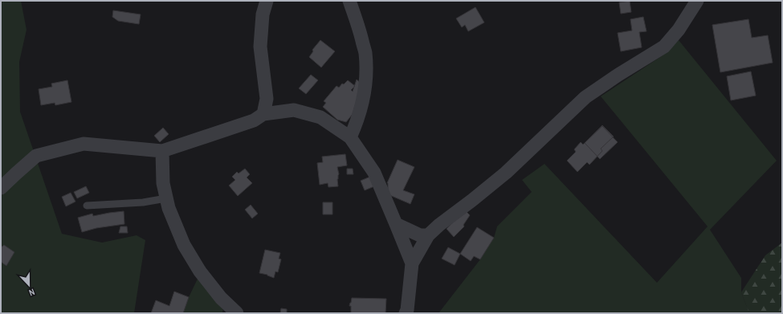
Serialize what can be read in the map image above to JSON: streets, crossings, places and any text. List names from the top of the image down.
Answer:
{
  "north": "bottom"
}
